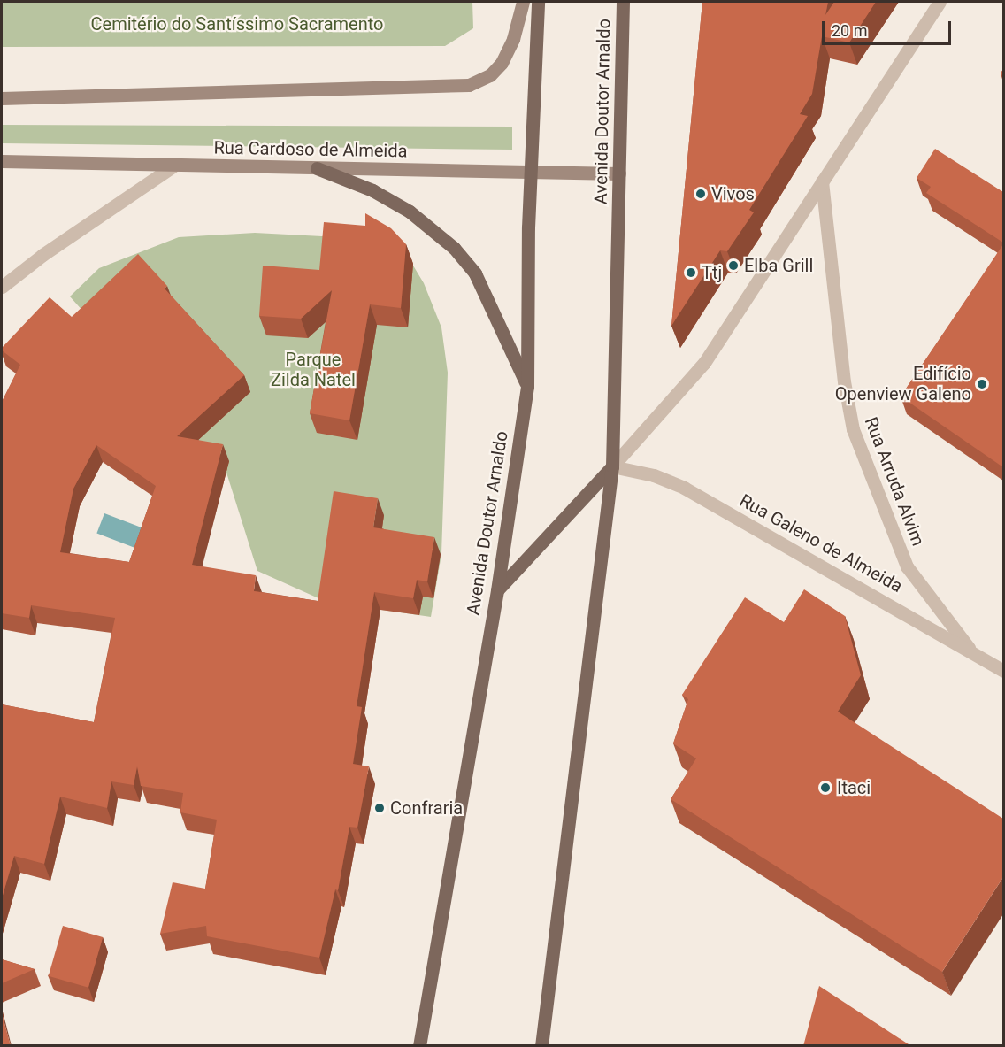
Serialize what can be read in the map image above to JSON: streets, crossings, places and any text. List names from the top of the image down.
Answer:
{
  "streets": {
    "main road": ["Avenida Doutor Arnaldo", "Rua Cardoso de Almeida"],
    "street": ["Rua Arruda Alvim", "Rua Galeno de Almeida"]
  },
  "crossings": [
    ["Avenida Doutor Arnaldo", "Rua Cardoso de Almeida"],
    ["Avenida Doutor Arnaldo", "Rua Galeno de Almeida"],
    ["Rua Arruda Alvim", "Rua Galeno de Almeida"]
  ],
  "parks": ["Cemitério do Santíssimo Sacramento", "Parque Zilda Natel"],
  "places": [
    "Vivos",
    "Elba Grill",
    "Ttj",
    "Edifício Openview Galeno",
    "Itaci",
    "Confraria"
  ],
  "scale_bar": "20 m"
}
